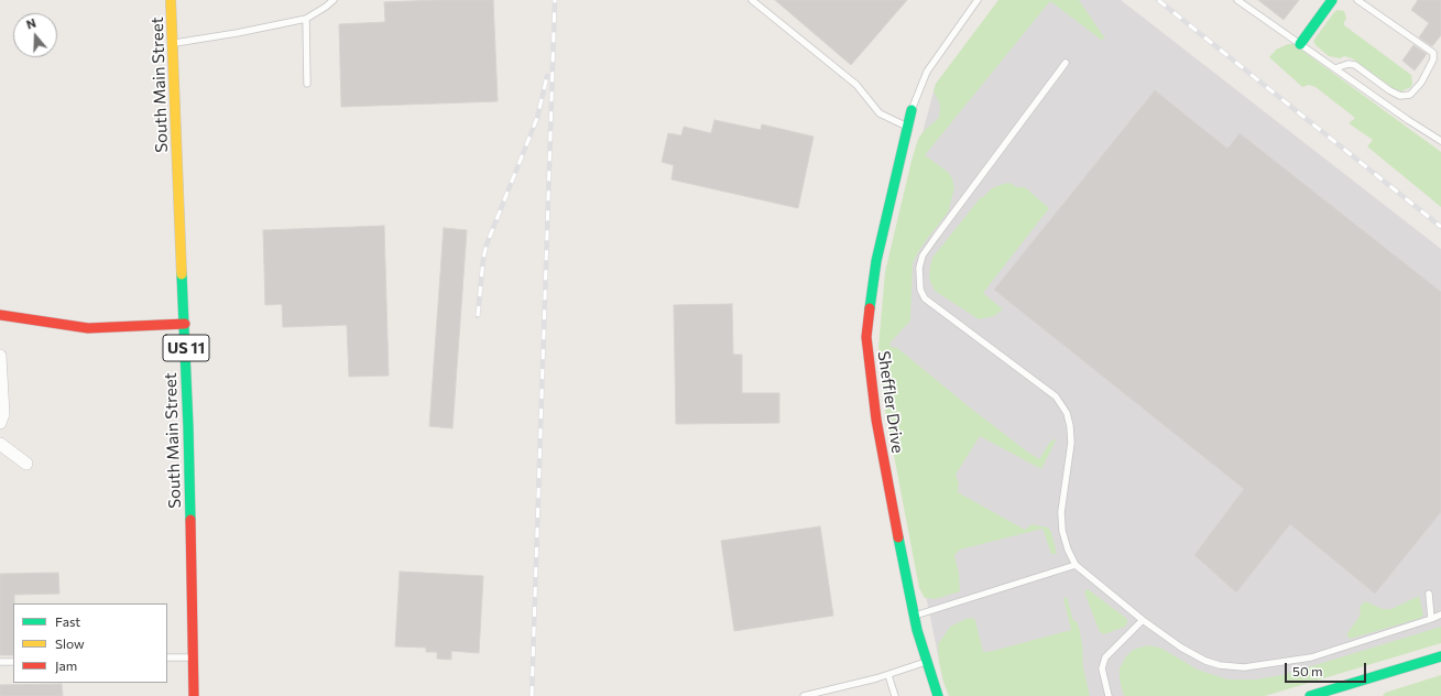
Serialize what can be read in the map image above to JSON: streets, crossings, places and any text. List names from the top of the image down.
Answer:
{
  "streets": {
    "street": ["South Main Street", "US 11", "Sheffler Drive"]
  },
  "legend": ["Fast", "Slow", "Jam"],
  "scale_bar": "50 m",
  "north": "top"
}
